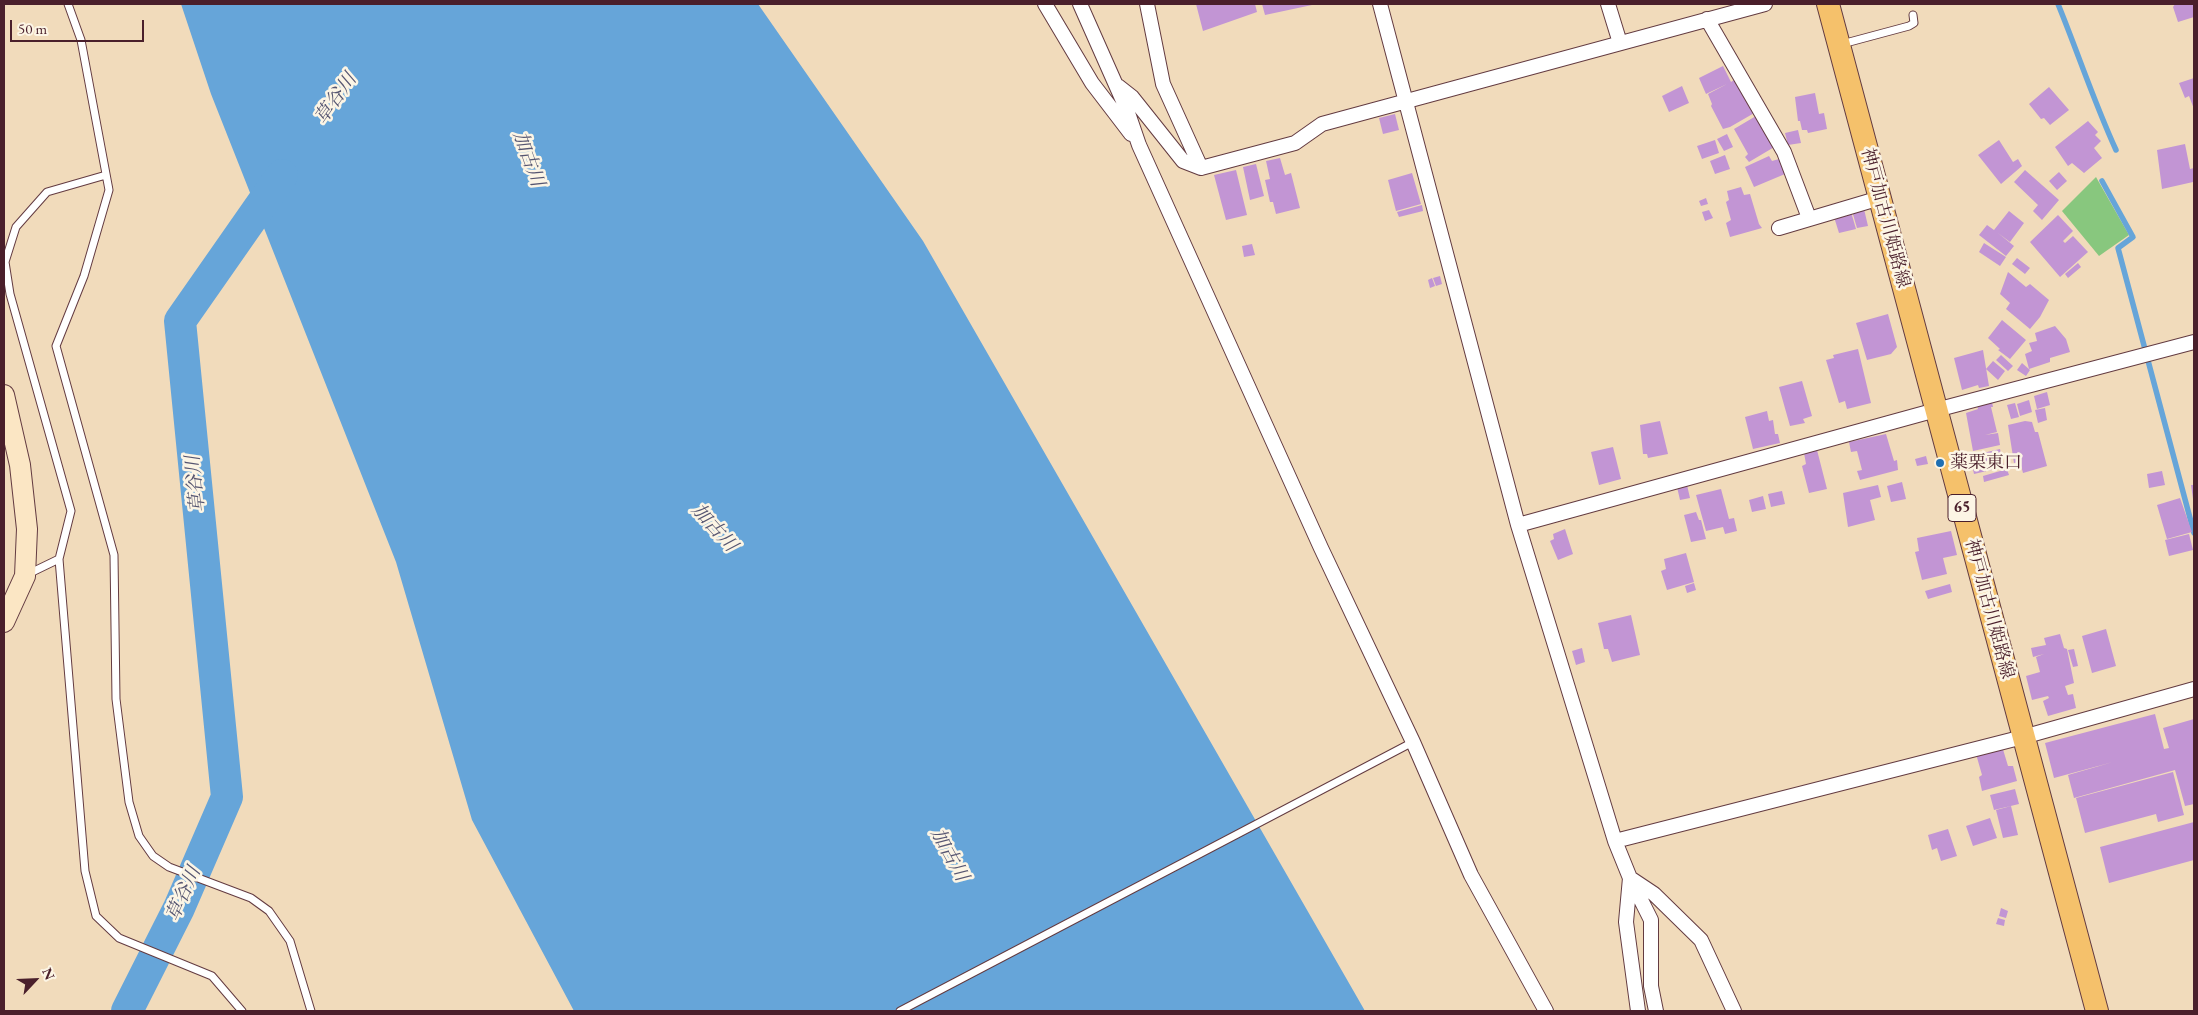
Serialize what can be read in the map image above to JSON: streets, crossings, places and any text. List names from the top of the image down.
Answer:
{
  "streets": {
    "main road": ["神戸加古川姫路線", "65"]
  },
  "water": ["草谷川", "加古川"],
  "places": ["薬栗東口"],
  "scale_bar": "50 m",
  "north": "top right"
}
